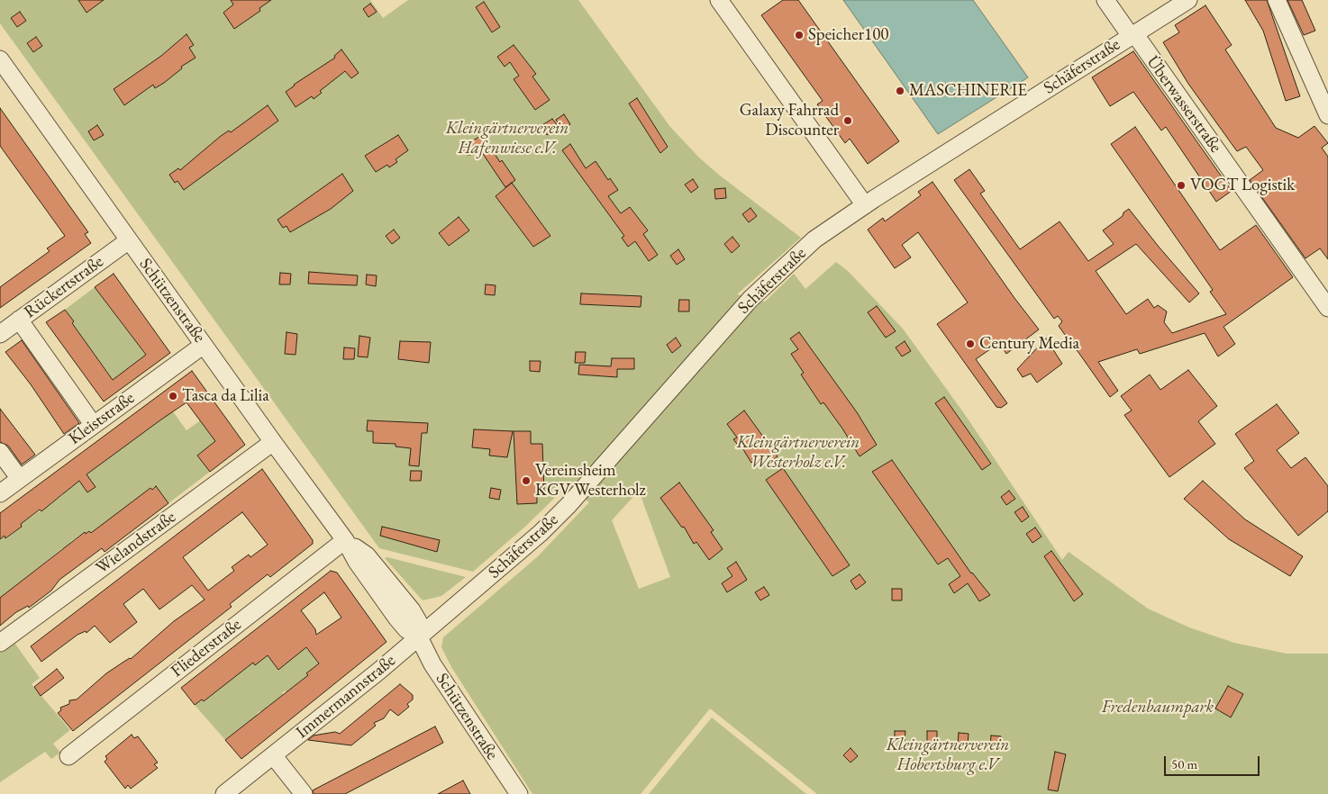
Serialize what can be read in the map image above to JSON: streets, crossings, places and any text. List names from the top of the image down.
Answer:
{
  "streets": {
    "street": [
      "Schäferstraße",
      "Überwasserstraße",
      "Rückertstraße",
      "Schützenstraße",
      "Kleiststraße",
      "Wielandstraße",
      "Fliederstraße",
      "Immermannstraße"
    ]
  },
  "crossings": [
    ["Schäferstraße", "Überwasserstraße"],
    ["Schäferstraße", "Schützenstraße"],
    ["Schäferstraße", "Immermannstraße"],
    ["Rückertstraße", "Schützenstraße"],
    ["Schützenstraße", "Kleiststraße"],
    ["Schützenstraße", "Wielandstraße"],
    ["Schützenstraße", "Fliederstraße"],
    ["Schützenstraße", "Immermannstraße"]
  ],
  "parks": [
    "Kleingärtnerverein Hafenwiese e.V.",
    "Kleingärtnerverein Westerholz e.V.",
    "Fredenbaumpark",
    "Kleingärtnerverein Hobertsburg e.V"
  ],
  "places": [
    "Speicher100",
    "MASCHINERIE",
    "Galaxy Fahrrad Discounter",
    "VOGT Logistik",
    "Century Media",
    "Tasca da Lilia",
    "Vereinsheim KGV Westerholz"
  ],
  "scale_bar": "50 m"
}
